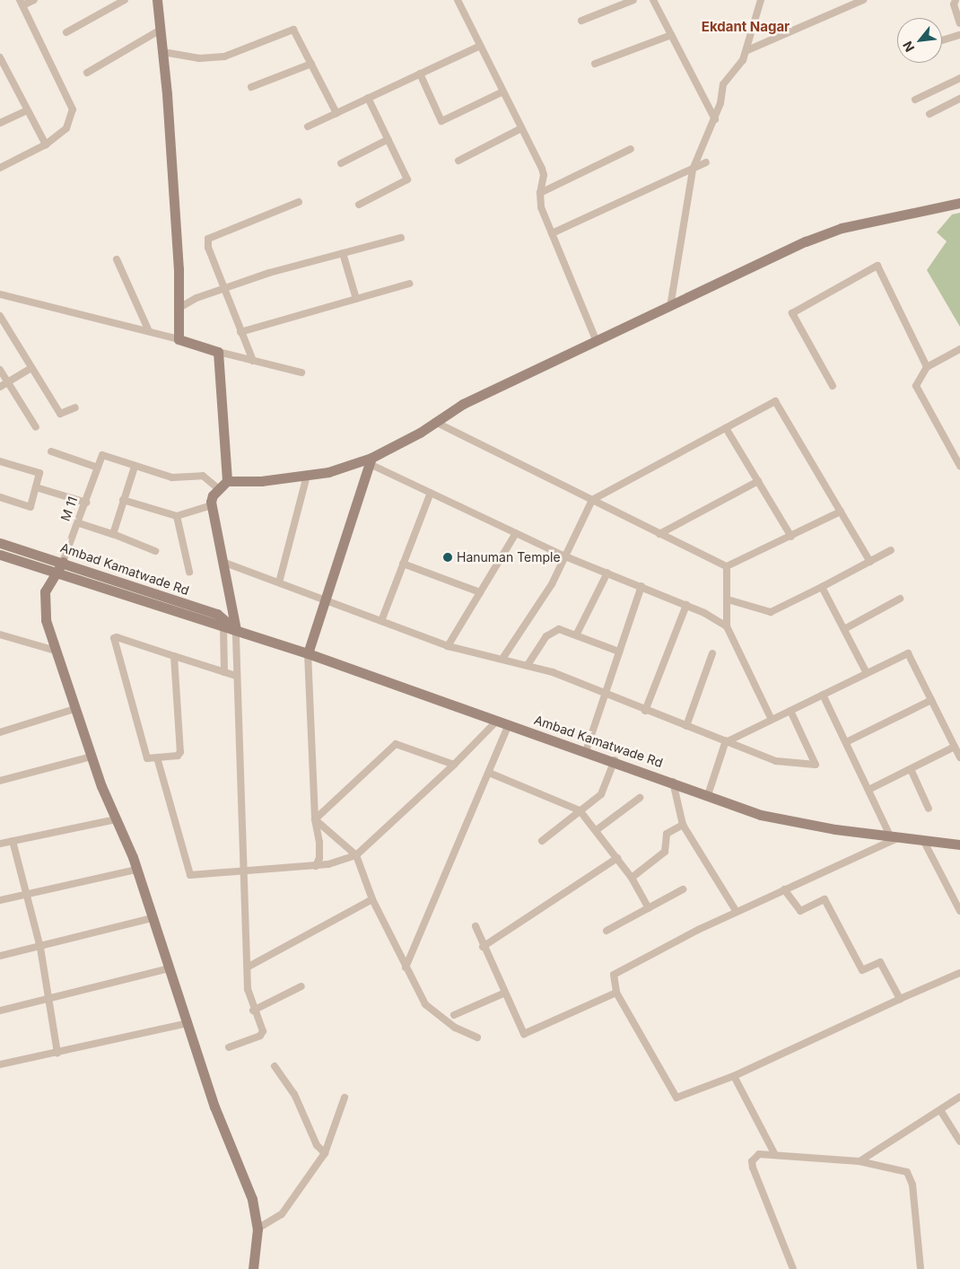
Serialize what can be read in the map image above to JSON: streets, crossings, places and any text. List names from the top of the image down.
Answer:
{
  "streets": {
    "street": ["M 11", "Ambad Kamatwade Rd"]
  },
  "crossings": [
    ["M 11", "Ambad Kamatwade Rd"]
  ],
  "districts": ["Ekdant Nagar"],
  "places": ["Hanuman Temple"],
  "north": "bottom left"
}
